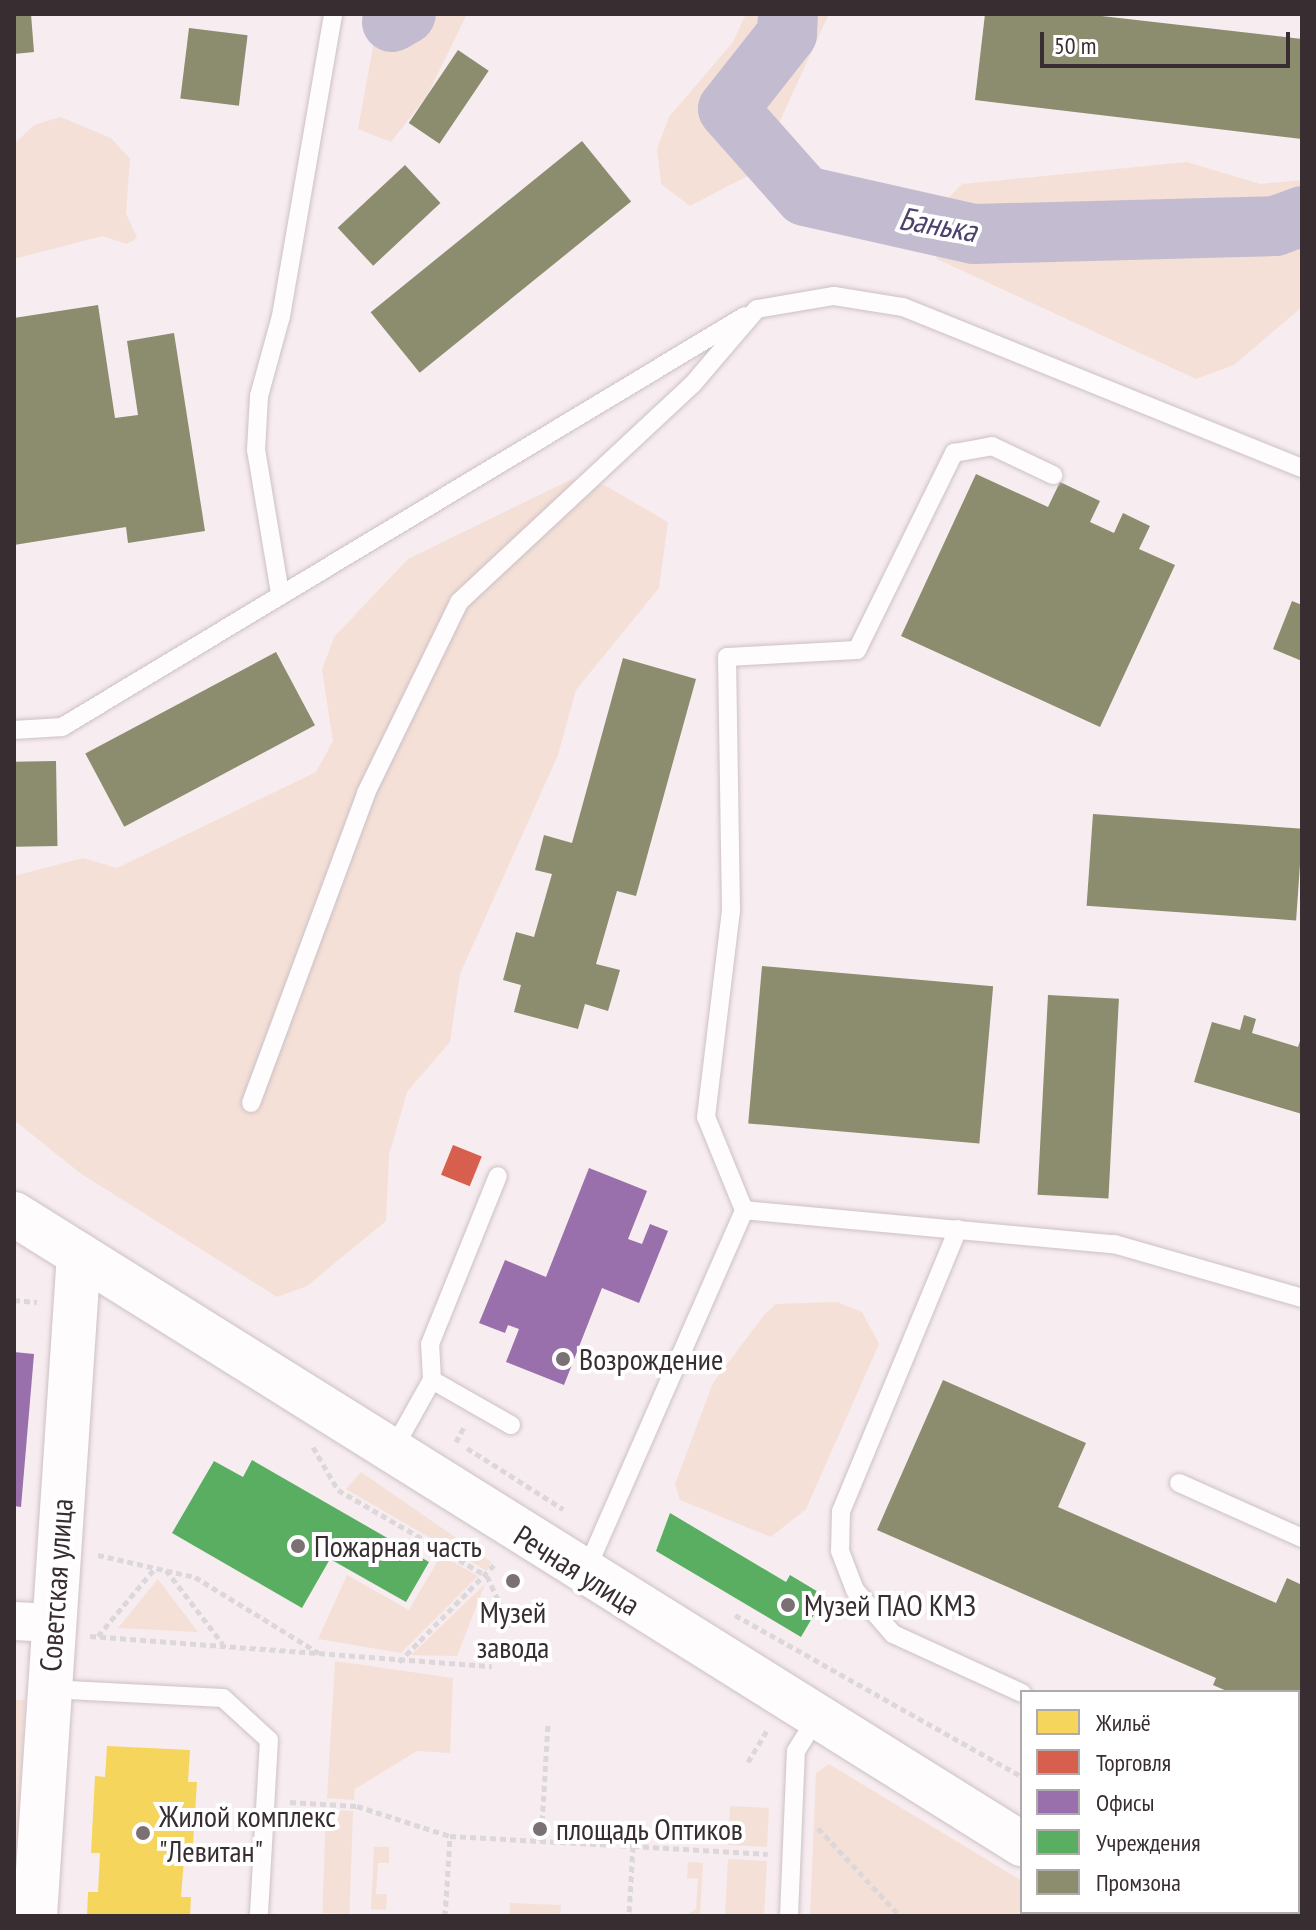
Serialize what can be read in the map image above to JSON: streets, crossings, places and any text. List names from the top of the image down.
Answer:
{
  "streets": {
    "main road": ["Речная улица", "Советская улица"]
  },
  "crossings": [
    ["Речная улица", "Советская улица"]
  ],
  "water": ["Банька"],
  "places": [
    "Возрождение",
    "Пожарная часть",
    "Музей завода",
    "Музей ПАО КМЗ",
    "площадь Оптиков",
    "Жилой комплекс \"Левитан\""
  ],
  "legend": [
    "Жильё",
    "Торговля",
    "Офисы",
    "Учреждения",
    "Промзона"
  ],
  "scale_bar": "50 m"
}
